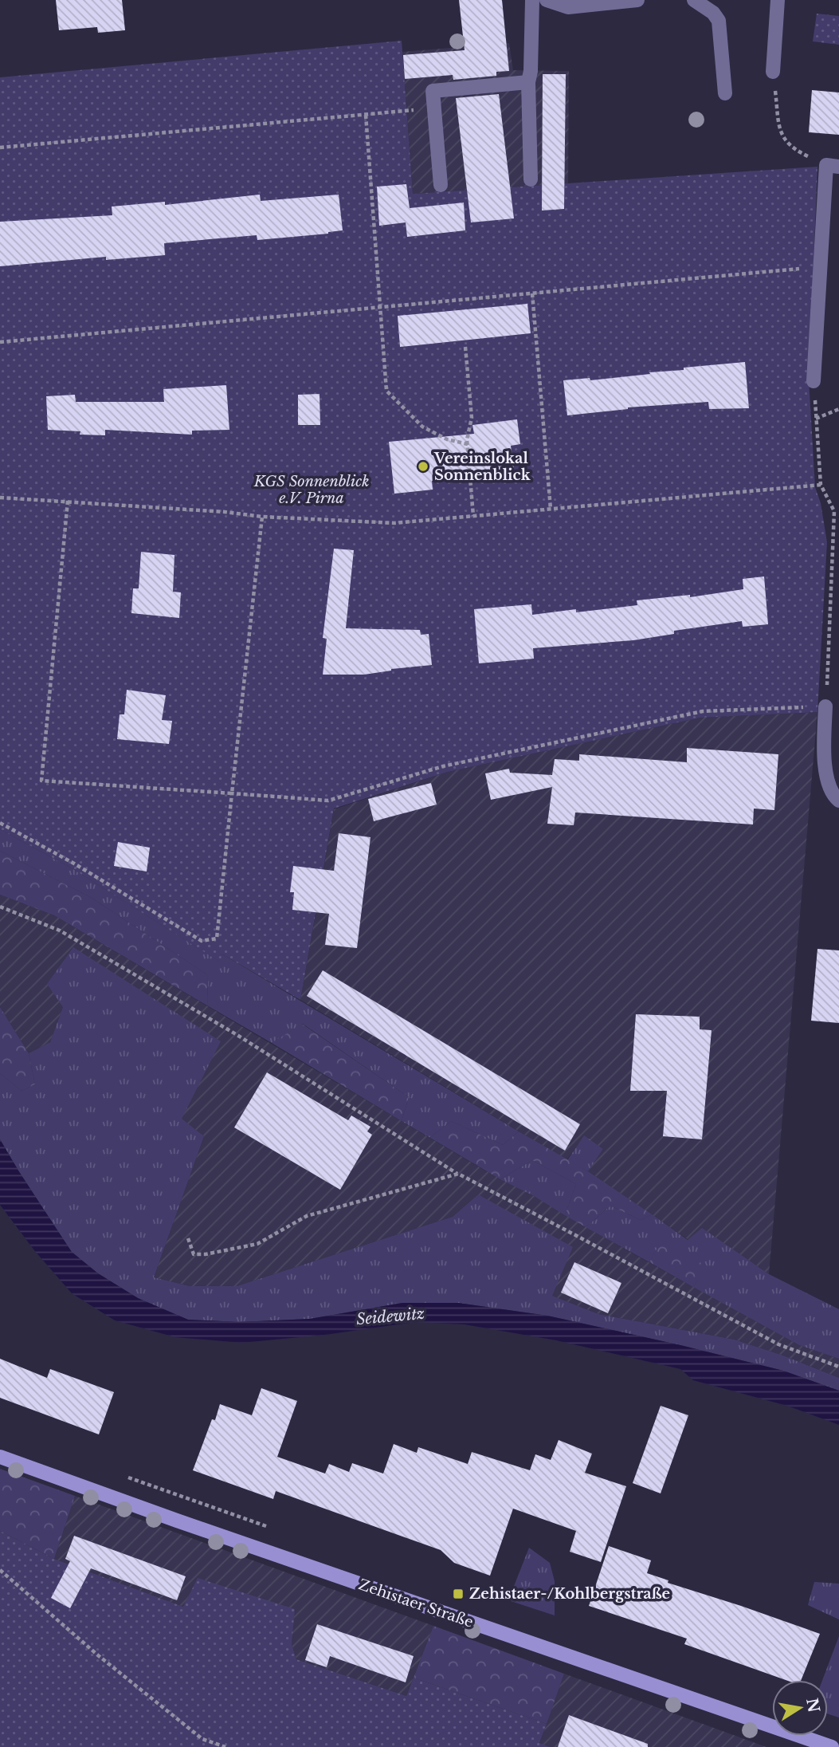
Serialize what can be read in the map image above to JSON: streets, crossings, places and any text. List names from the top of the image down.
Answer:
{
  "streets": {
    "main road": ["Zehistaer Straße"]
  },
  "water": ["Seidewitz"],
  "parks": ["KGS Sonnenblick e.V. Pirna"],
  "places": {
    "other": ["Vereinslokal Sonnenblick"],
    "transit": ["Zehistaer-/Kohlbergstraße"]
  },
  "north": "right"
}
